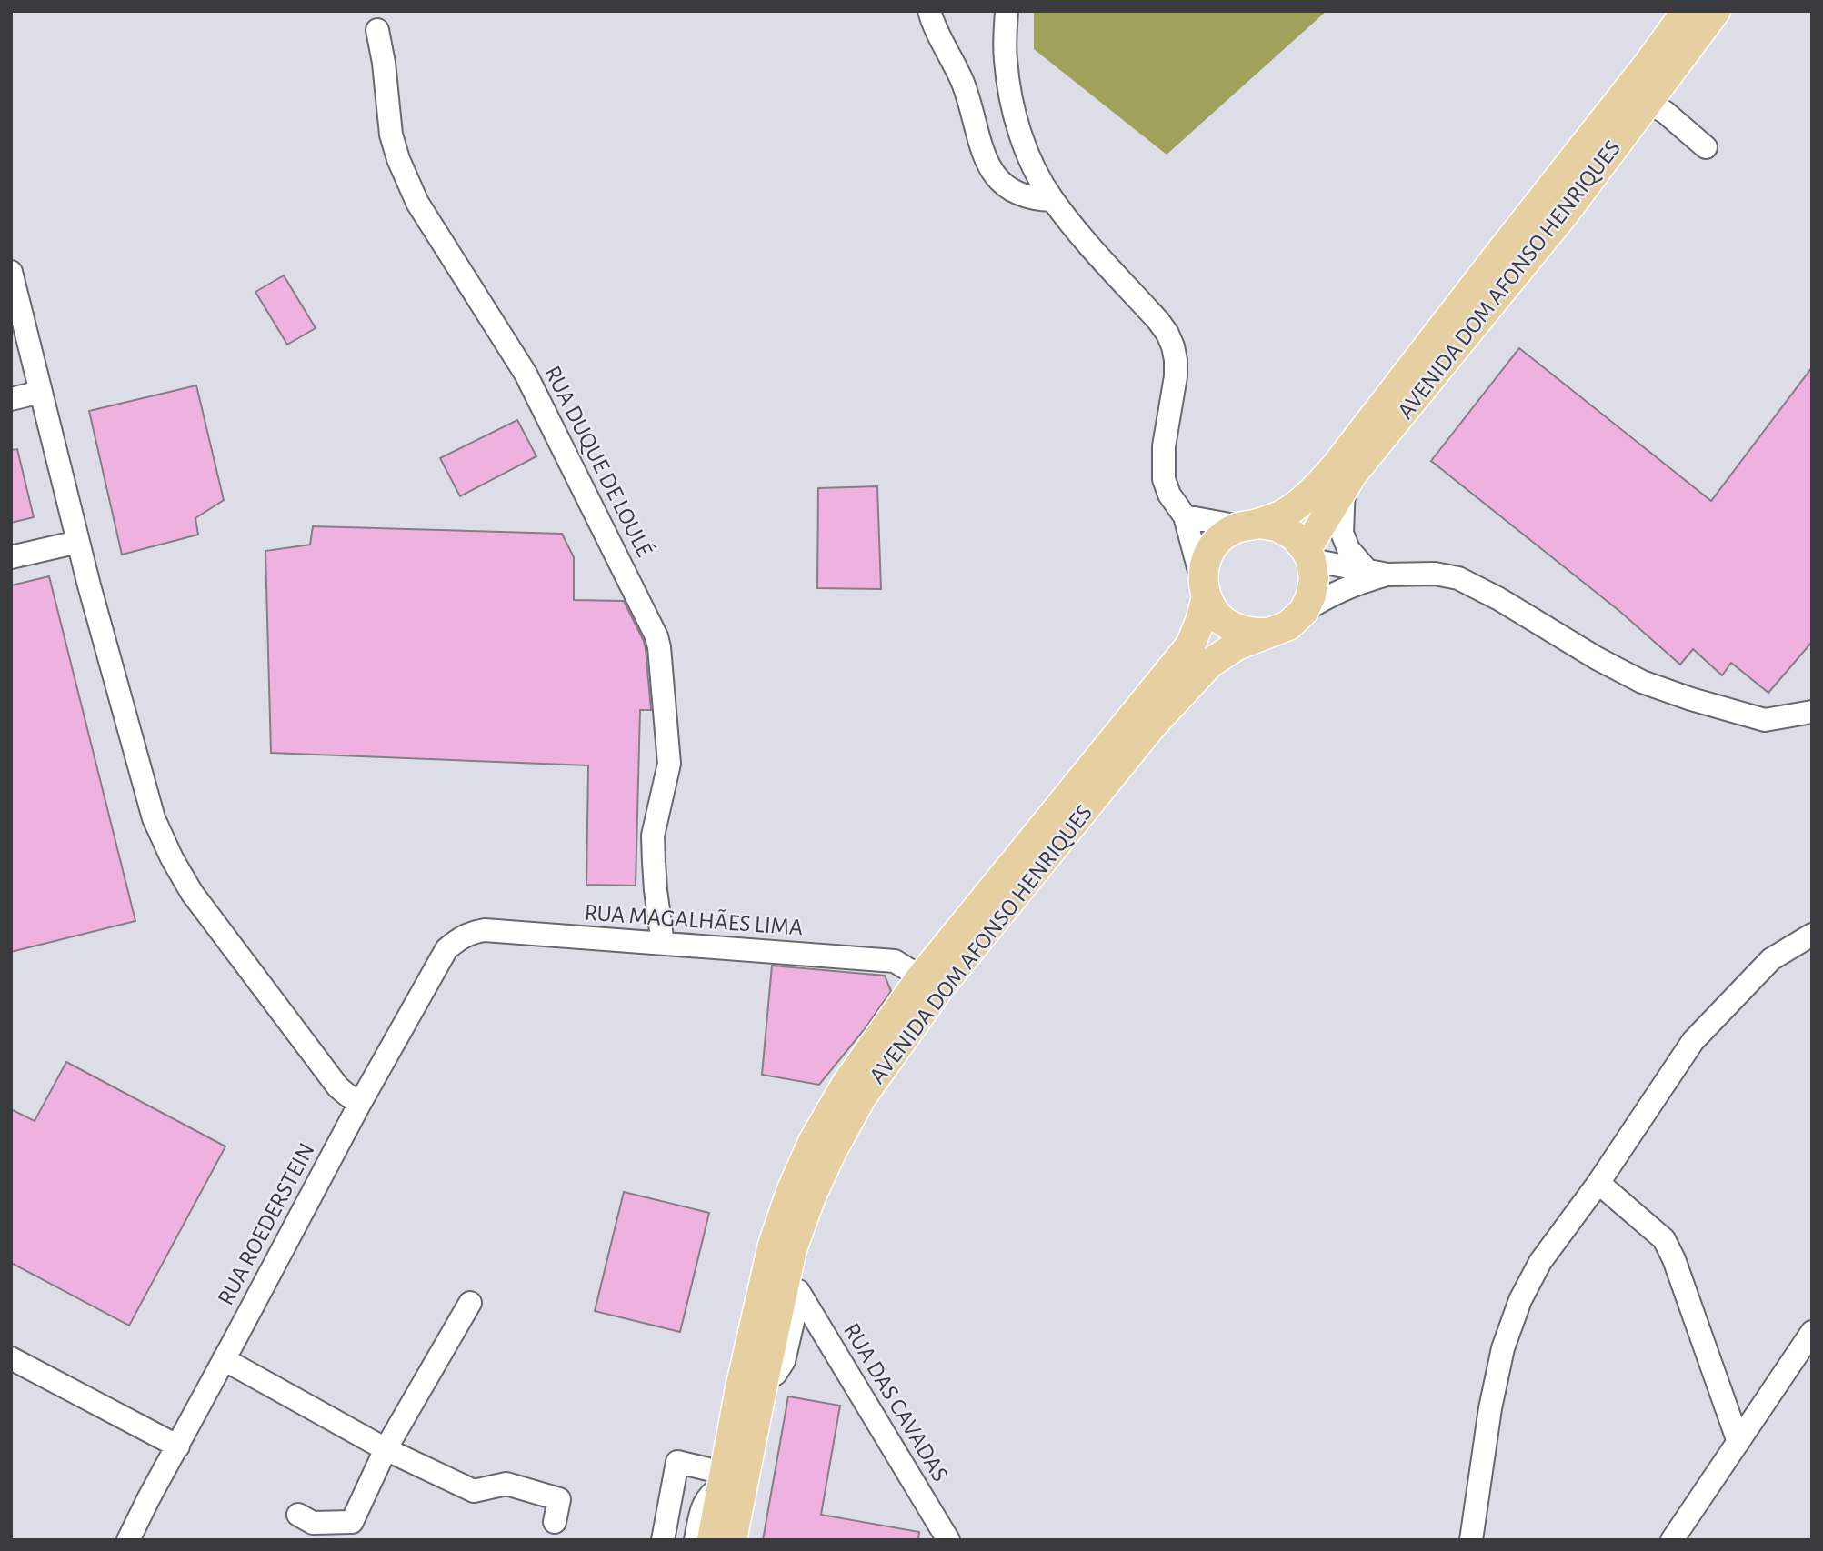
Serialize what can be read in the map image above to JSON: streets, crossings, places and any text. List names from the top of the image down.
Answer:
{
  "streets": {
    "main road": ["AVENIDA DOM AFONSO HENRIQUES"],
    "street": [
      "RUA DUQUE DE LOULÉ",
      "RUA MAGALHÃES LIMA",
      "RUA ROEDERSTEIN",
      "RUA DAS CAVADAS"
    ]
  },
  "crossings": [
    ["AVENIDA DOM AFONSO HENRIQUES", "RUA MAGALHÃES LIMA"],
    ["AVENIDA DOM AFONSO HENRIQUES", "RUA DAS CAVADAS"],
    ["RUA DUQUE DE LOULÉ", "RUA MAGALHÃES LIMA"],
    ["RUA MAGALHÃES LIMA", "RUA ROEDERSTEIN"]
  ]
}
